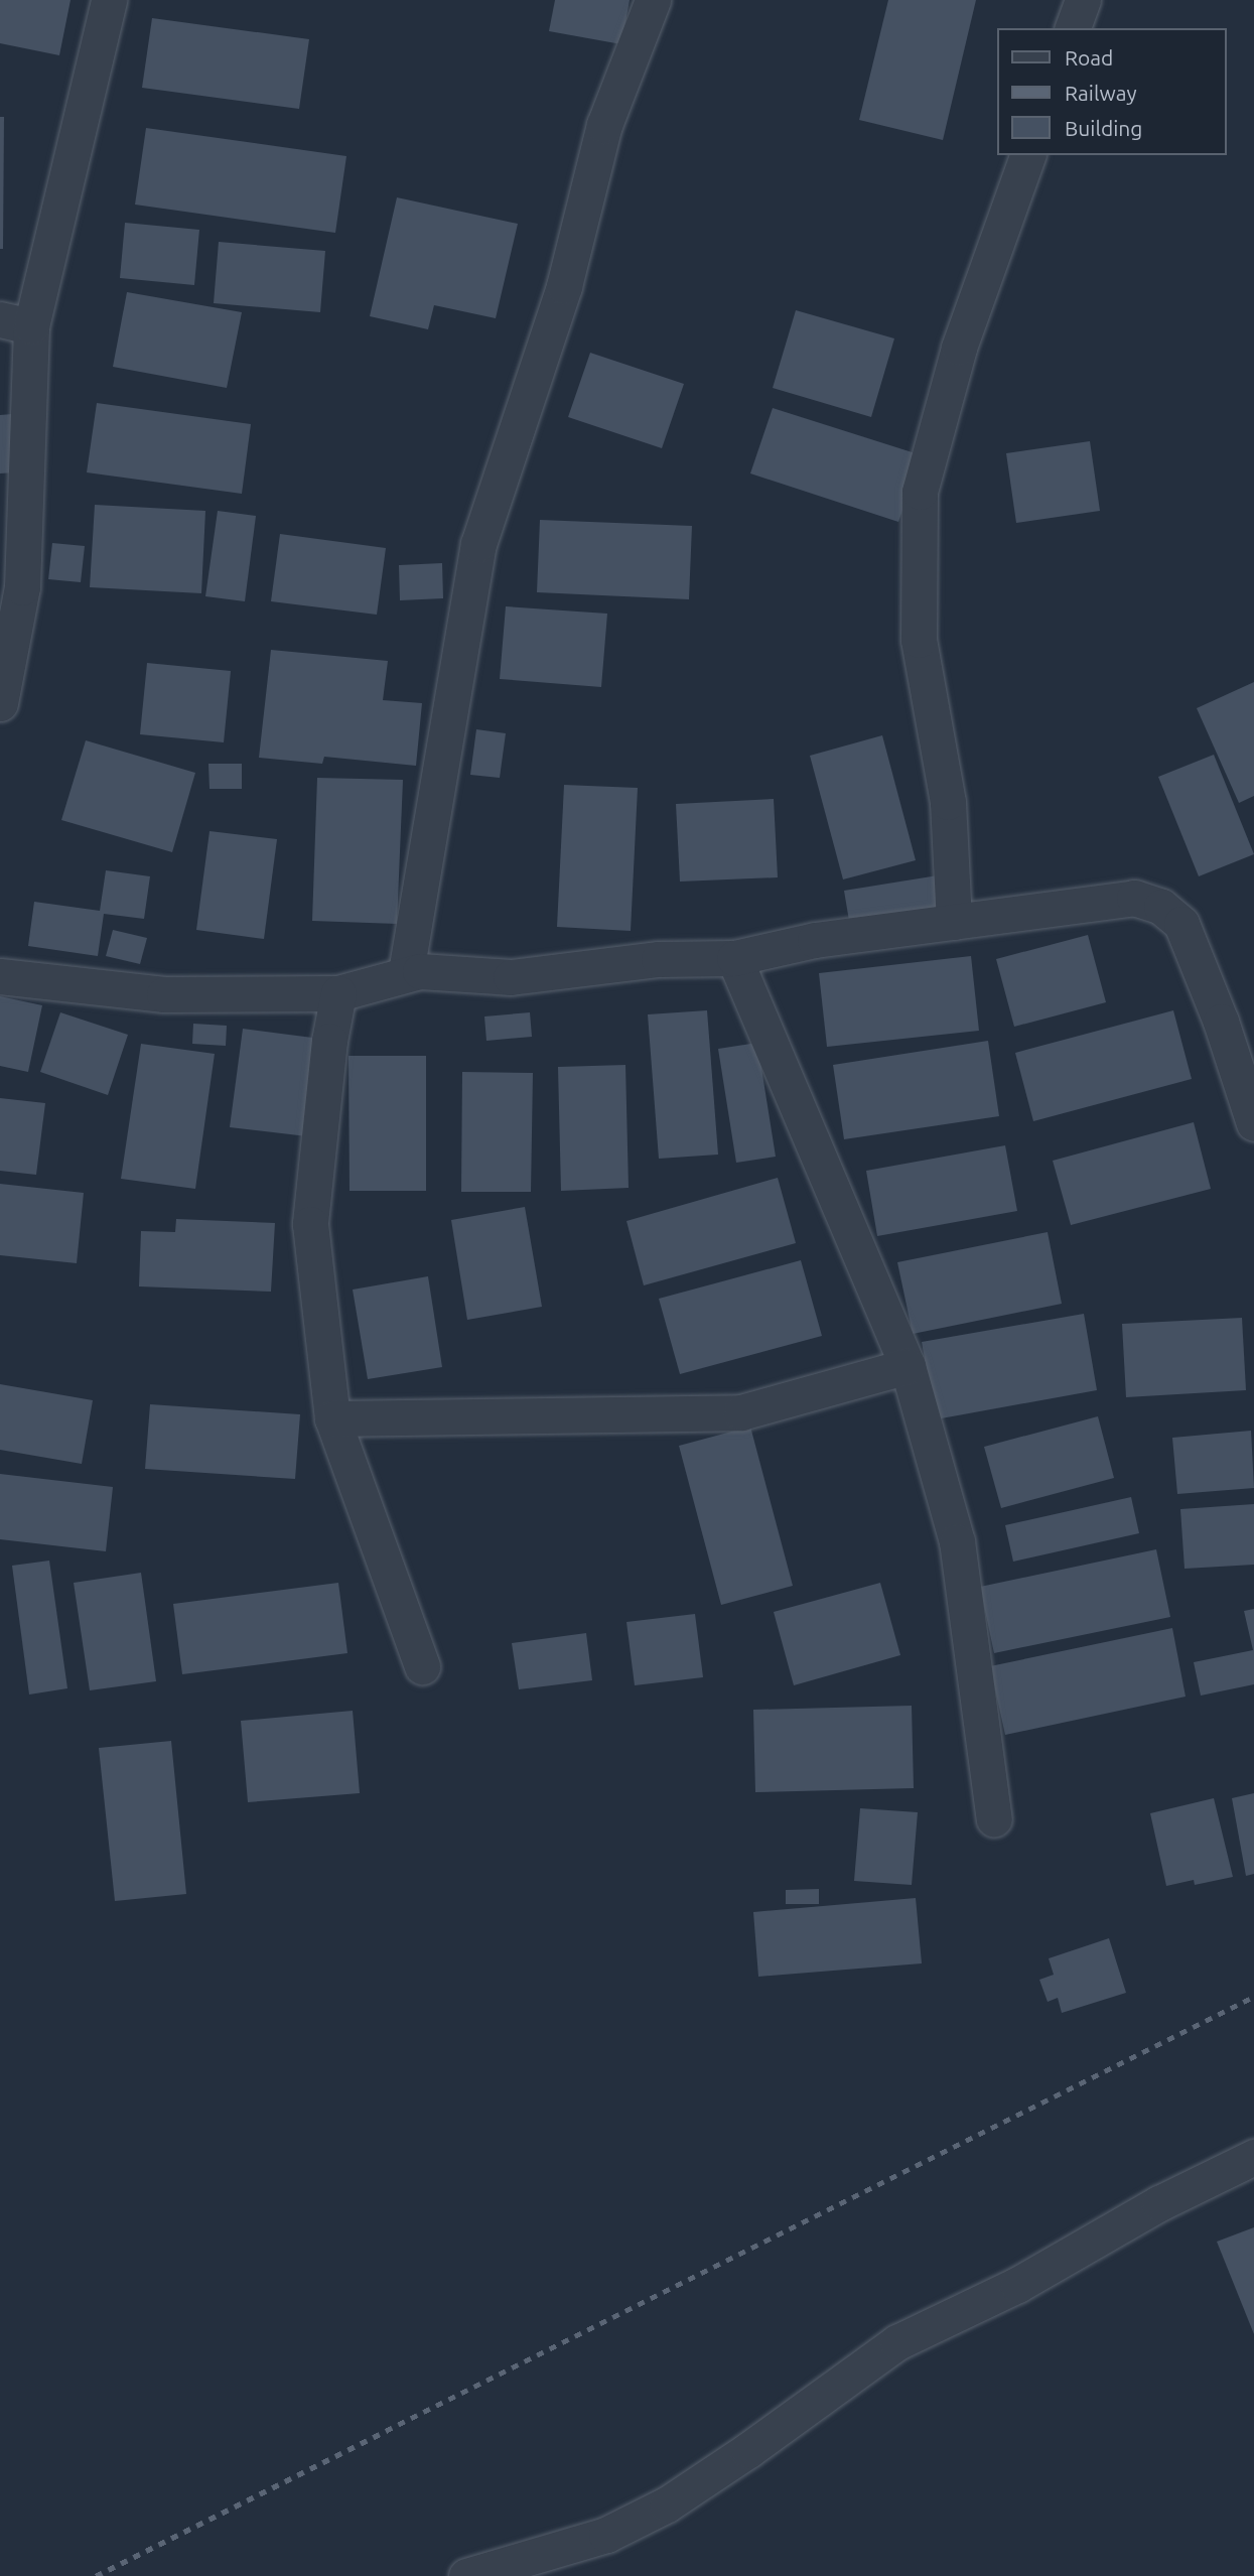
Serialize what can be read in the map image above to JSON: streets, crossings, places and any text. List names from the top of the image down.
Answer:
{
  "legend": ["Road", "Railway", "Building"]
}
